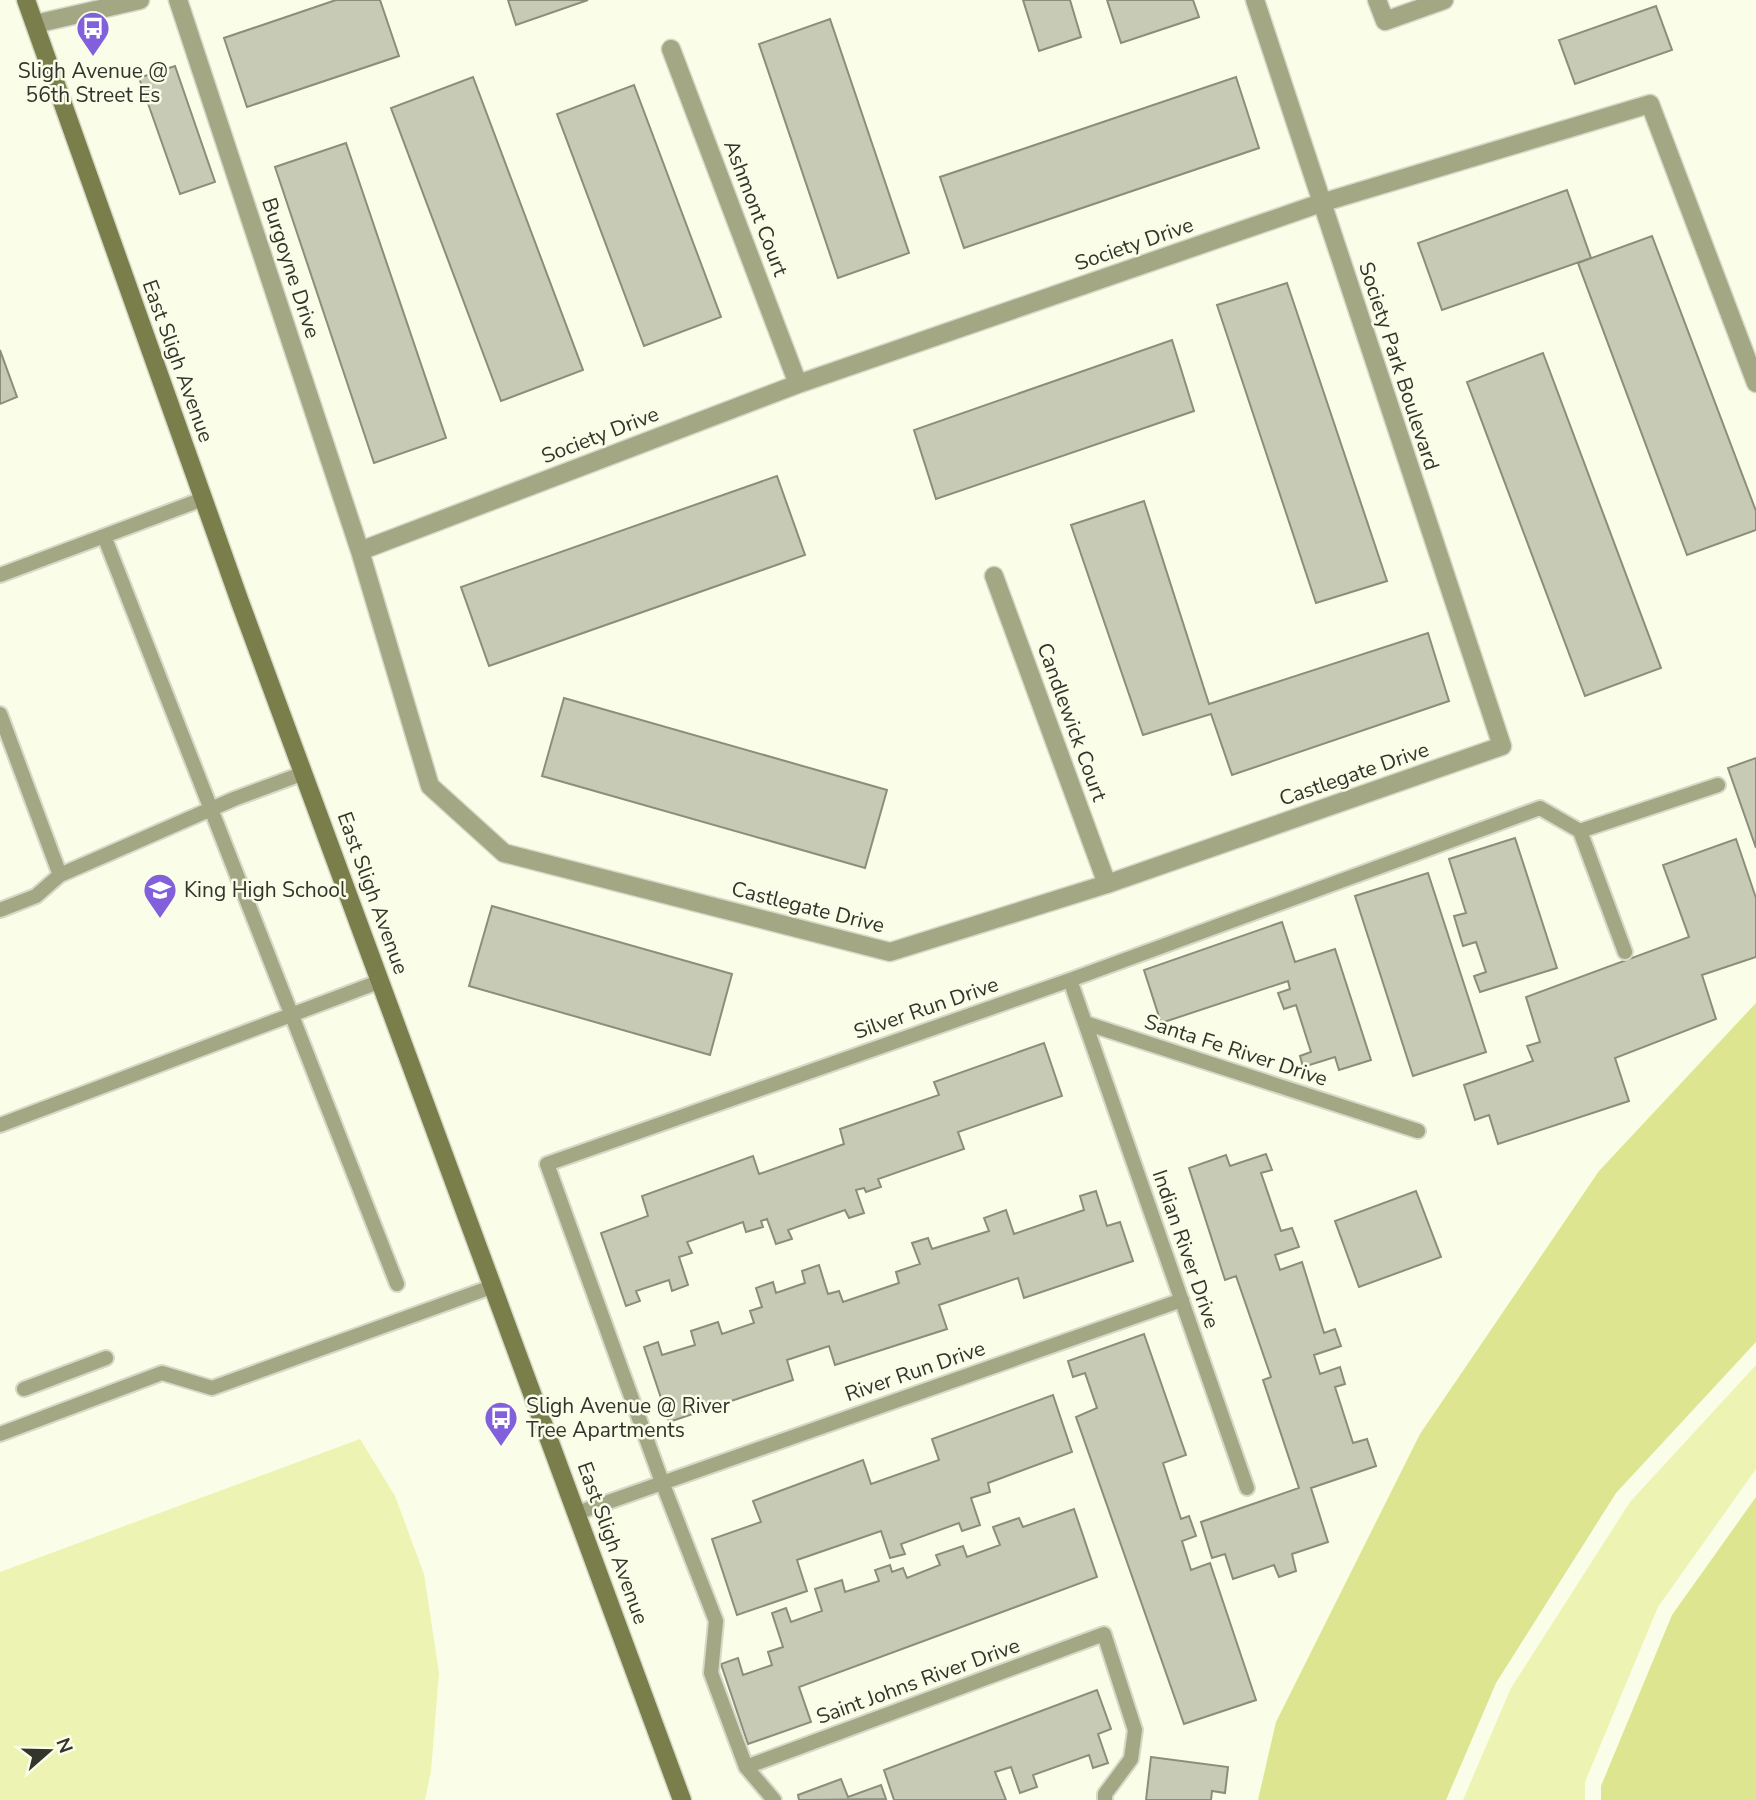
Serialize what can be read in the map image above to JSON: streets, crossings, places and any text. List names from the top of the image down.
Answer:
{
  "streets": {
    "street": [
      "Ashmont Court",
      "Society Drive",
      "Burgoyne Drive",
      "East Sligh Avenue",
      "Society Park Boulevard",
      "Candlewick Court",
      "Castlegate Drive"
    ],
    "lane": [
      "Silver Run Drive",
      "Santa Fe River Drive",
      "Indian River Drive",
      "River Run Drive",
      "Saint Johns River Drive"
    ]
  },
  "crossings": [
    ["Ashmont Court", "Society Drive"],
    ["Society Drive", "Burgoyne Drive"],
    ["Society Drive", "Society Park Boulevard"],
    ["Society Drive", "Castlegate Drive"],
    ["Burgoyne Drive", "Castlegate Drive"],
    ["Society Park Boulevard", "Castlegate Drive"],
    ["Candlewick Court", "Castlegate Drive"],
    ["Silver Run Drive", "River Run Drive"],
    ["Santa Fe River Drive", "Indian River Drive"],
    ["Indian River Drive", "River Run Drive"]
  ],
  "places": {
    "bus stop": ["Sligh Avenue @ 56th Street Es", "Sligh Avenue @ River Tree Apartments"],
    "school or university": ["King High School"]
  },
  "north": "right"
}
